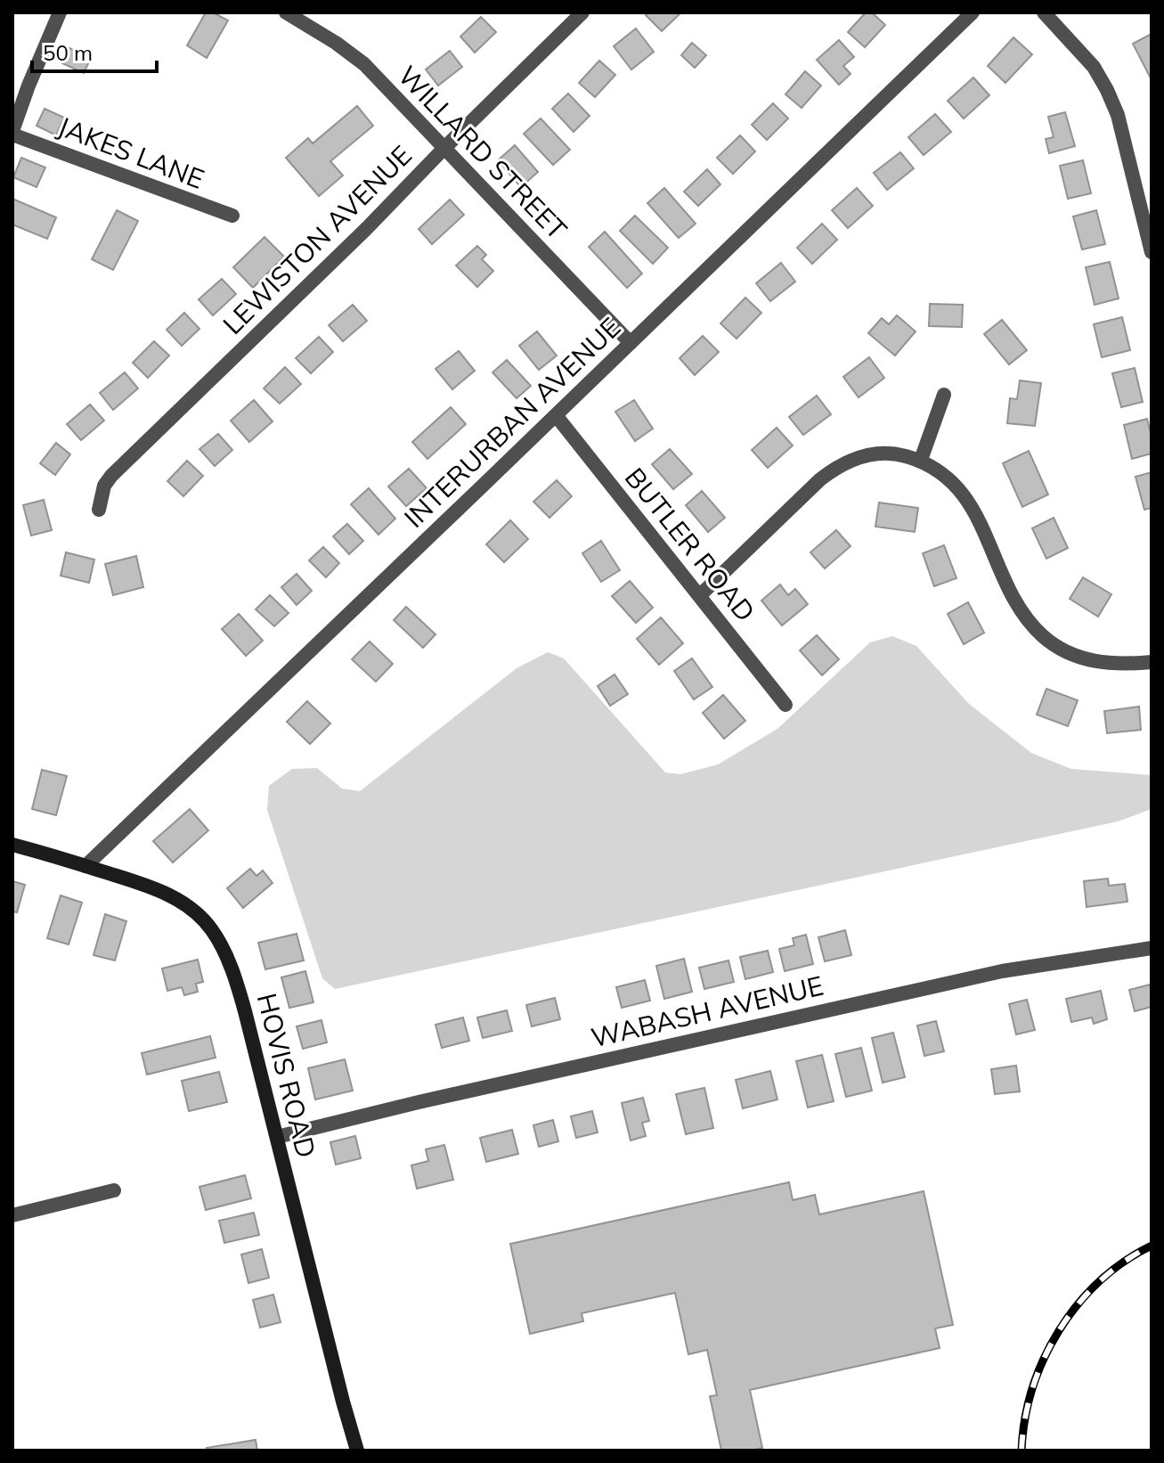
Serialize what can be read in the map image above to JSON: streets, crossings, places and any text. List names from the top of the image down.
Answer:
{
  "streets": {
    "street": [
      "JAKES LANE",
      "WILLARD STREET",
      "LEWISTON AVENUE",
      "INTERURBAN AVENUE",
      "BUTLER ROAD",
      "WABASH AVENUE",
      "HOVIS ROAD"
    ]
  },
  "crossings": [
    ["WILLARD STREET", "LEWISTON AVENUE"],
    ["WILLARD STREET", "INTERURBAN AVENUE"],
    ["INTERURBAN AVENUE", "BUTLER ROAD"],
    ["INTERURBAN AVENUE", "HOVIS ROAD"],
    ["WABASH AVENUE", "HOVIS ROAD"]
  ],
  "scale_bar": "50 m"
}
